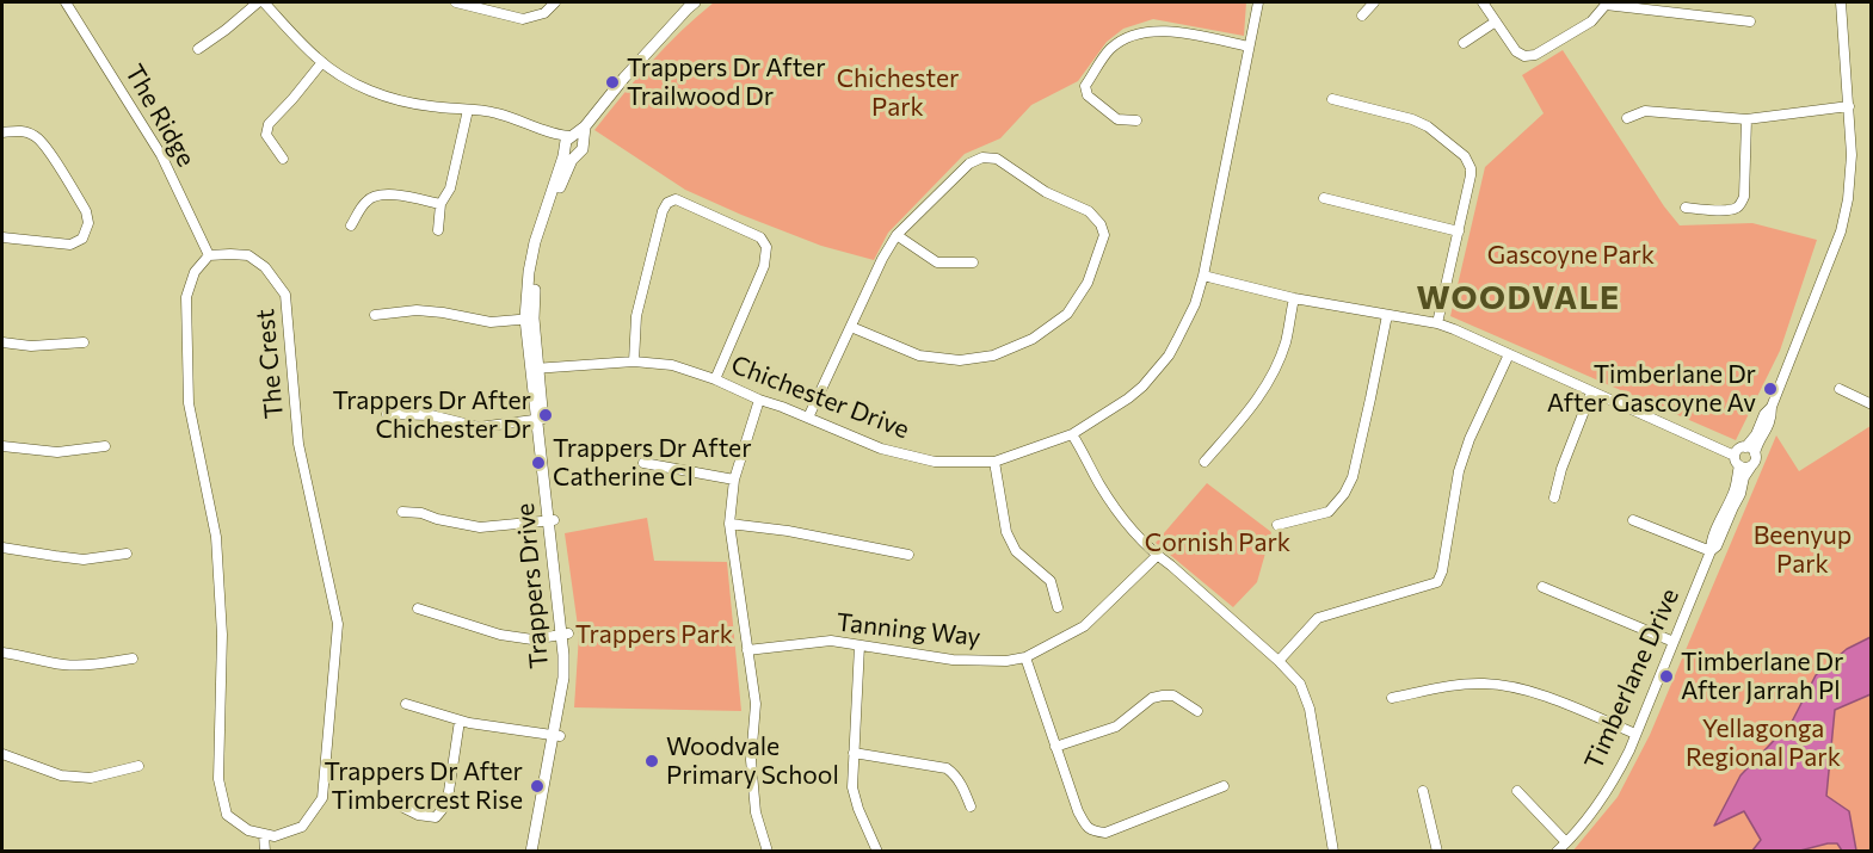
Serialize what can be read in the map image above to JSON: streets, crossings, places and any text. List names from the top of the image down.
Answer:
{
  "streets": {
    "main road": ["Trappers Drive"],
    "street": [
      "The Ridge",
      "The Crest",
      "Chichester Drive",
      "Tanning Way",
      "Timberlane Drive"
    ]
  },
  "crossings": [
    ["The Ridge", "The Crest"],
    ["Chichester Drive", "Trappers Drive"]
  ],
  "districts": ["WOODVALE"],
  "parks": [
    "Chichester Park",
    "Gascoyne Park",
    "Beenyup Park",
    "Cornish Park",
    "Trappers Park",
    "Yellagonga Regional Park"
  ],
  "places": [
    "Trappers Dr After Trailwood Dr",
    "Timberlane Dr After Gascoyne Av",
    "Trappers Dr After Chichester Dr",
    "Trappers Dr After Catherine Cl",
    "Timberlane Dr After Jarrah Pl",
    "Woodvale Primary School",
    "Trappers Dr After Timbercrest Rise"
  ]
}
